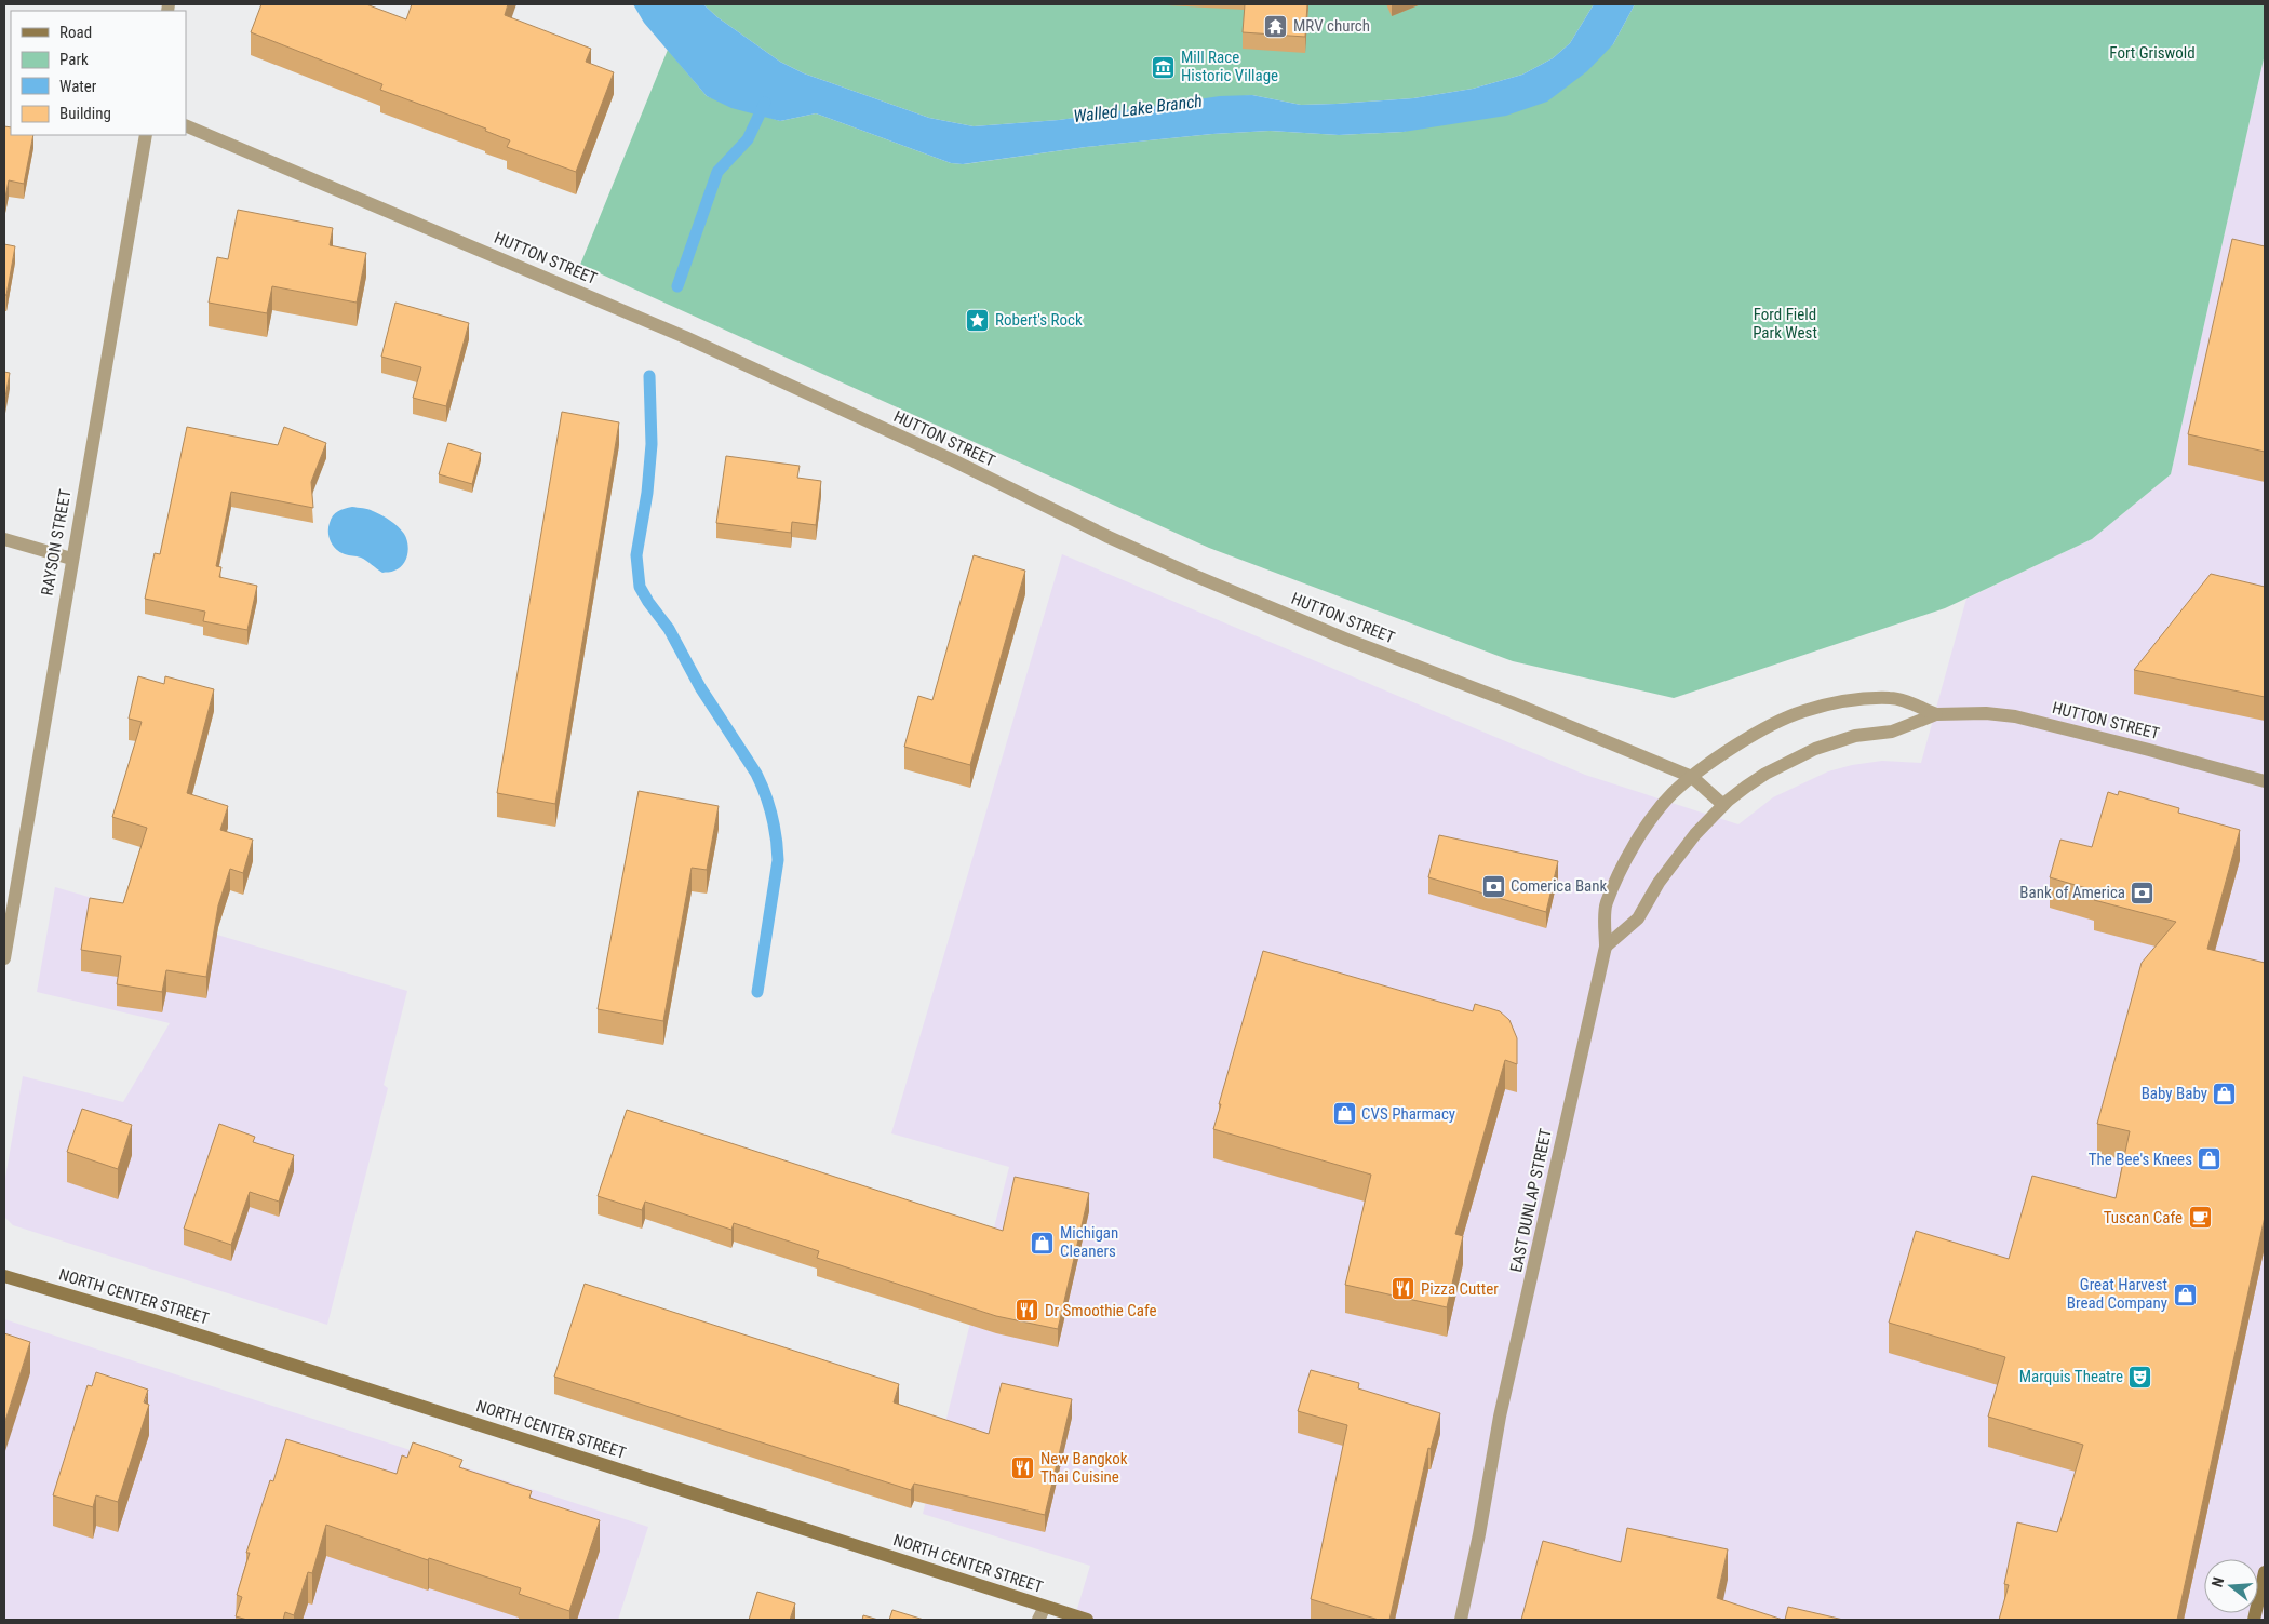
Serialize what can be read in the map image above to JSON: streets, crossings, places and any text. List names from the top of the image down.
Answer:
{
  "streets": {
    "main road": ["NORTH CENTER STREET"],
    "street": ["HUTTON STREET", "RAYSON STREET", "EAST DUNLAP STREET"]
  },
  "crossings": [
    ["HUTTON STREET", "EAST DUNLAP STREET"]
  ],
  "water": ["Walled Lake Branch"],
  "parks": ["Fort Griswold", "Ford Field Park West"],
  "places": {
    "temple": ["MRV church"],
    "museum": ["Mill Race Historic Village"],
    "place": ["Robert's Rock"],
    "bank": ["Comerica Bank", "Bank of America"],
    "shop": [
      "Baby Baby",
      "CVS Pharmacy",
      "The Bee's Knees",
      "Michigan Cleaners",
      "Great Harvest Bread Company"
    ],
    "cafe": ["Tuscan Cafe"],
    "restaurant": ["Pizza Cutter", "Dr Smoothie Cafe", "New Bangkok Thai Cuisine"],
    "theatre": ["Marquis Theatre"]
  },
  "legend": [
    "Road",
    "Park",
    "Water",
    "Building"
  ],
  "north": "left"
}
